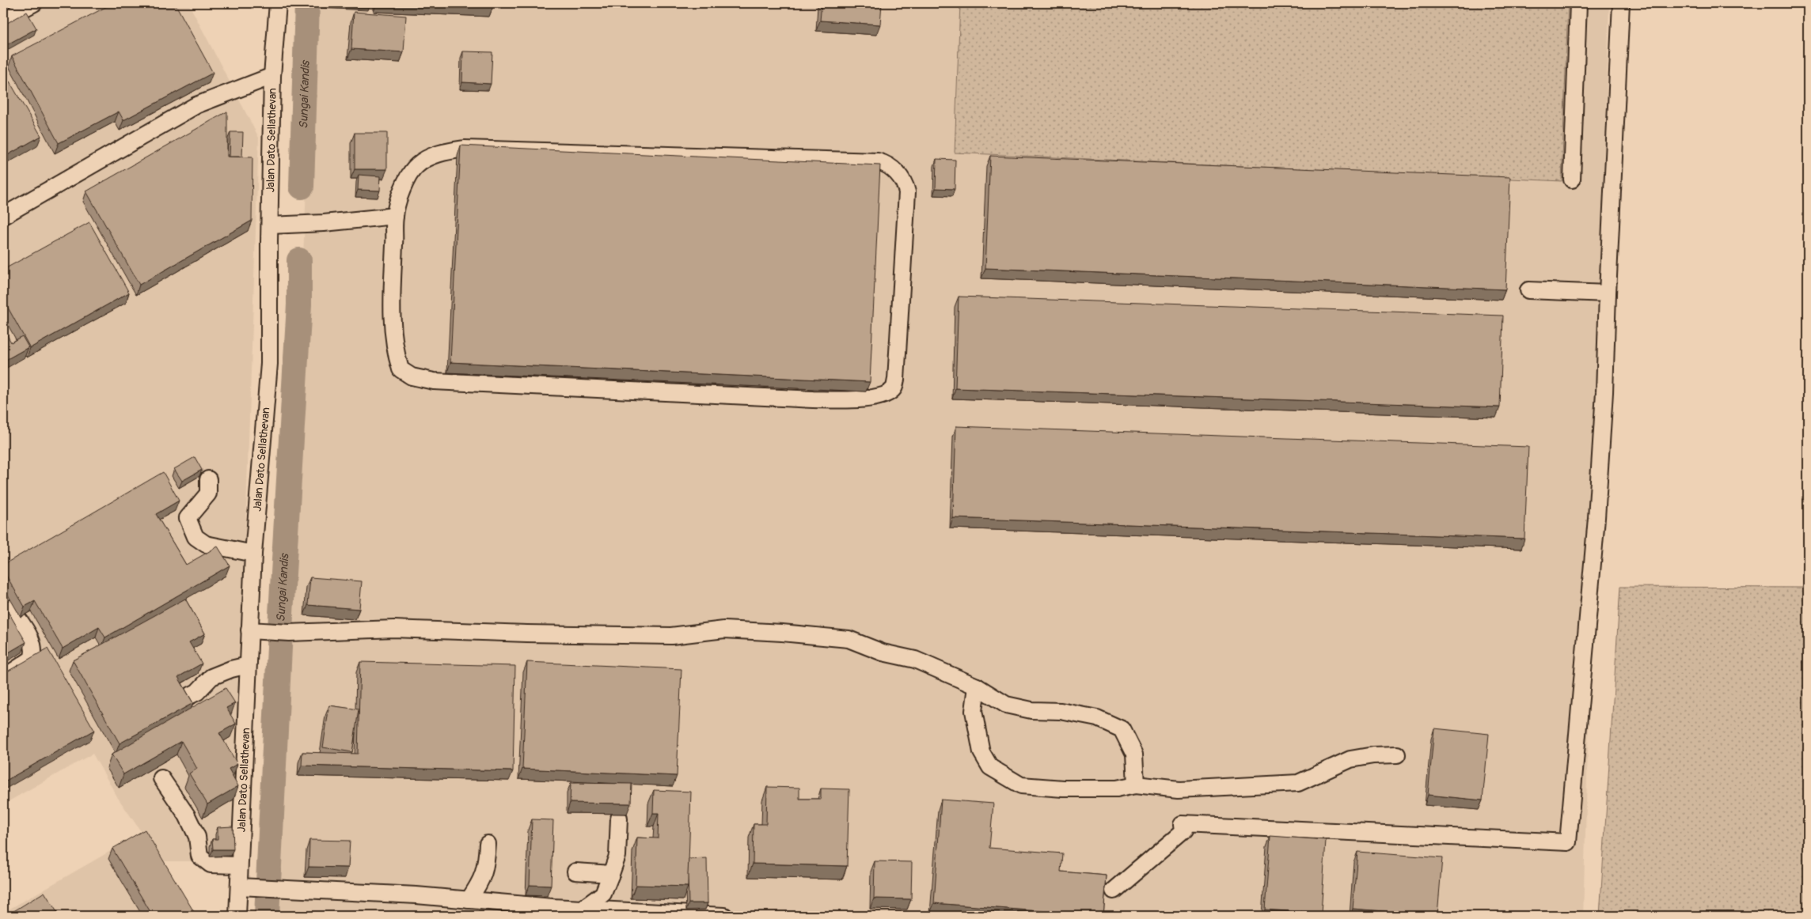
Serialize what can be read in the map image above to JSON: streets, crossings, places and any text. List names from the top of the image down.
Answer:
{
  "streets": {
    "street": ["Jalan Dato Sellathevan"]
  },
  "water": ["Sungai Kandis"]
}
